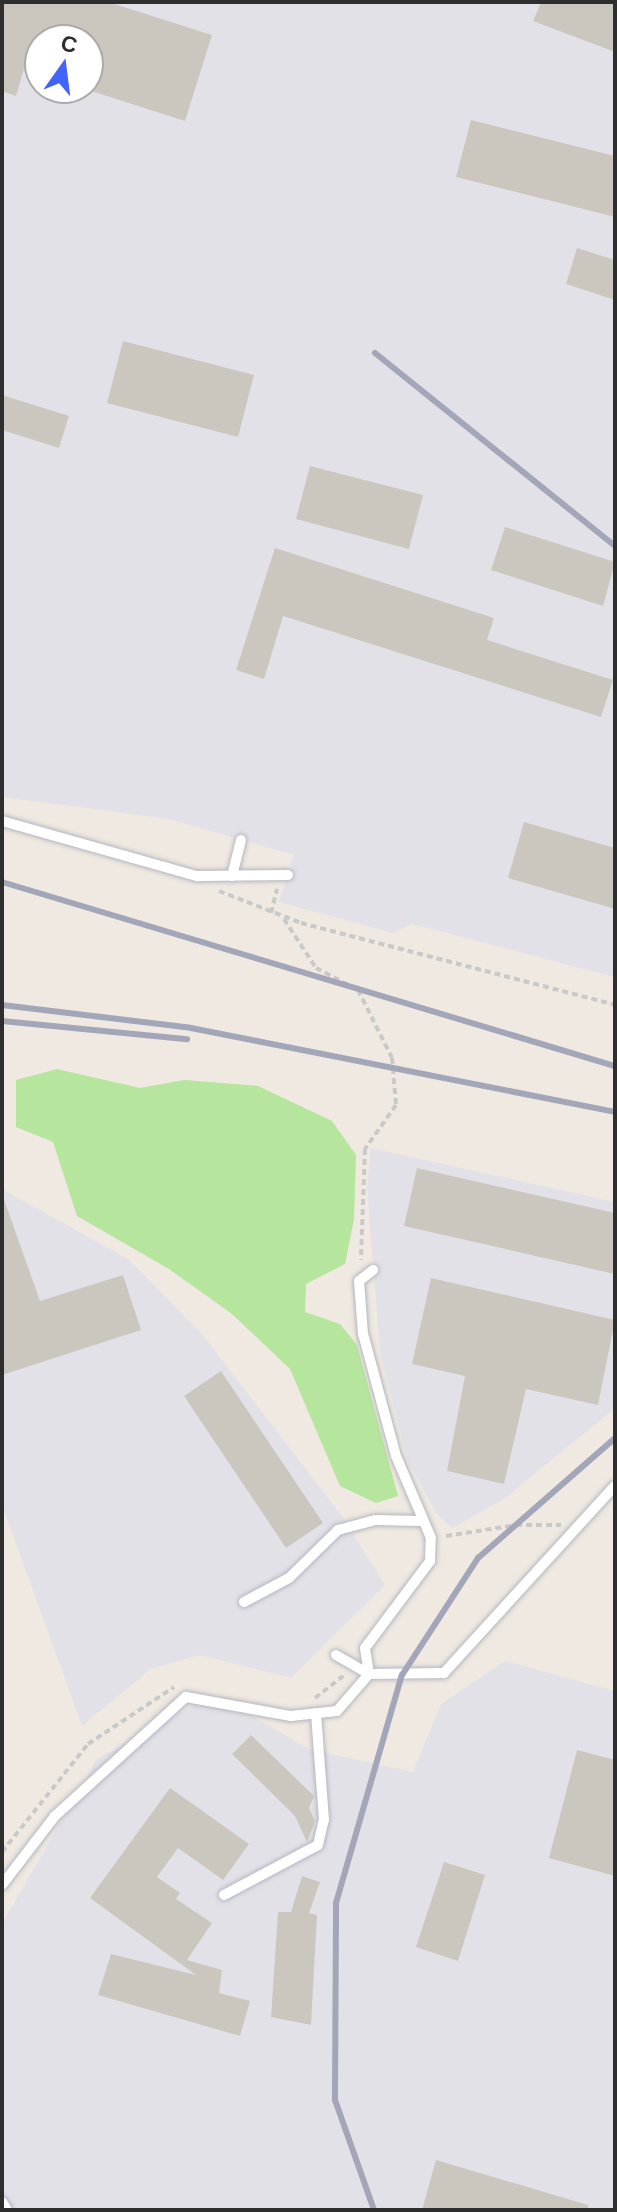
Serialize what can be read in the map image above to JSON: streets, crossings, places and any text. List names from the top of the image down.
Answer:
{
  "north": "top"
}
